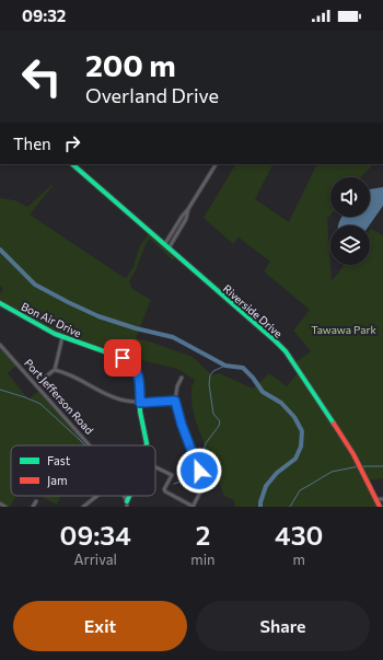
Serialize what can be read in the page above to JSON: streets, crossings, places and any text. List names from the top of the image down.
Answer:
{
  "streets": {
    "main road": ["Riverside Drive", "Bon Air Drive"],
    "street": ["Port Jefferson Road"]
  },
  "parks": ["Tawawa Park"],
  "legend": ["Fast", "Jam"],
  "page": {
    "status": "09:32",
    "turn": ["200 m", "Overland Drive"],
    "then": "Then",
    "eta": [
      "09:34",
      "Arrival",
      "2",
      "min",
      "430",
      "m"
    ],
    "buttons": ["Exit", "Share"]
  }
}
